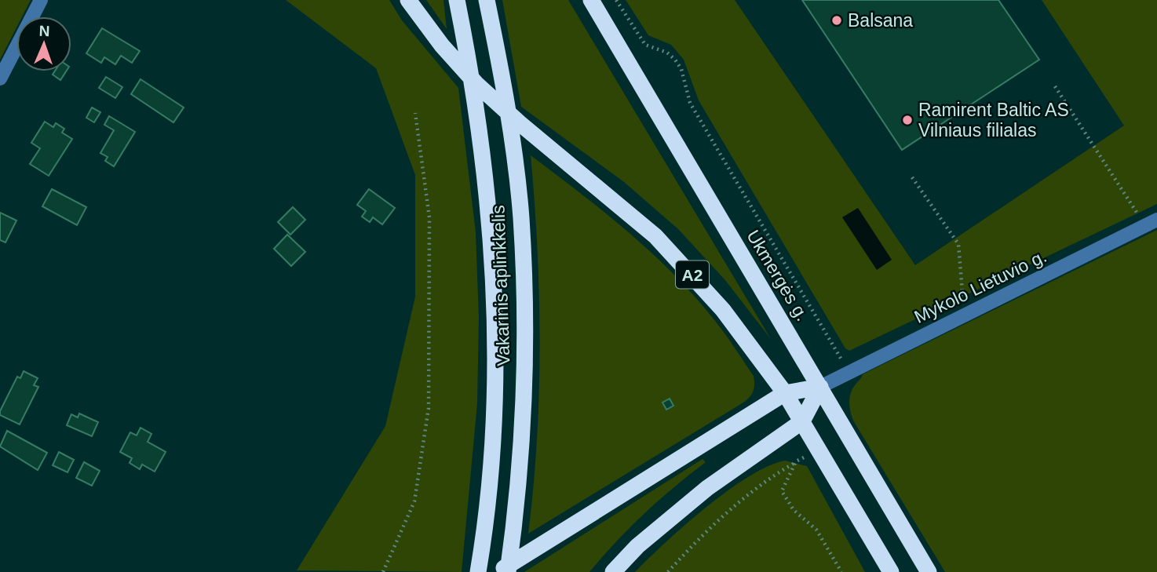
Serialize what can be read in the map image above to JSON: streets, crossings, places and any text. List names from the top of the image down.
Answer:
{
  "streets": {
    "highway": ["A2", "Ukmergės g.", "Vakarinis aplinkkelis"],
    "street": ["Mykolo Lietuvio g."]
  },
  "crossings": [
    ["Ukmergės g.", "Mykolo Lietuvio g."]
  ],
  "places": ["Balsana", "Ramirent Baltic AS Vilniaus filialas"],
  "north": "top"
}
